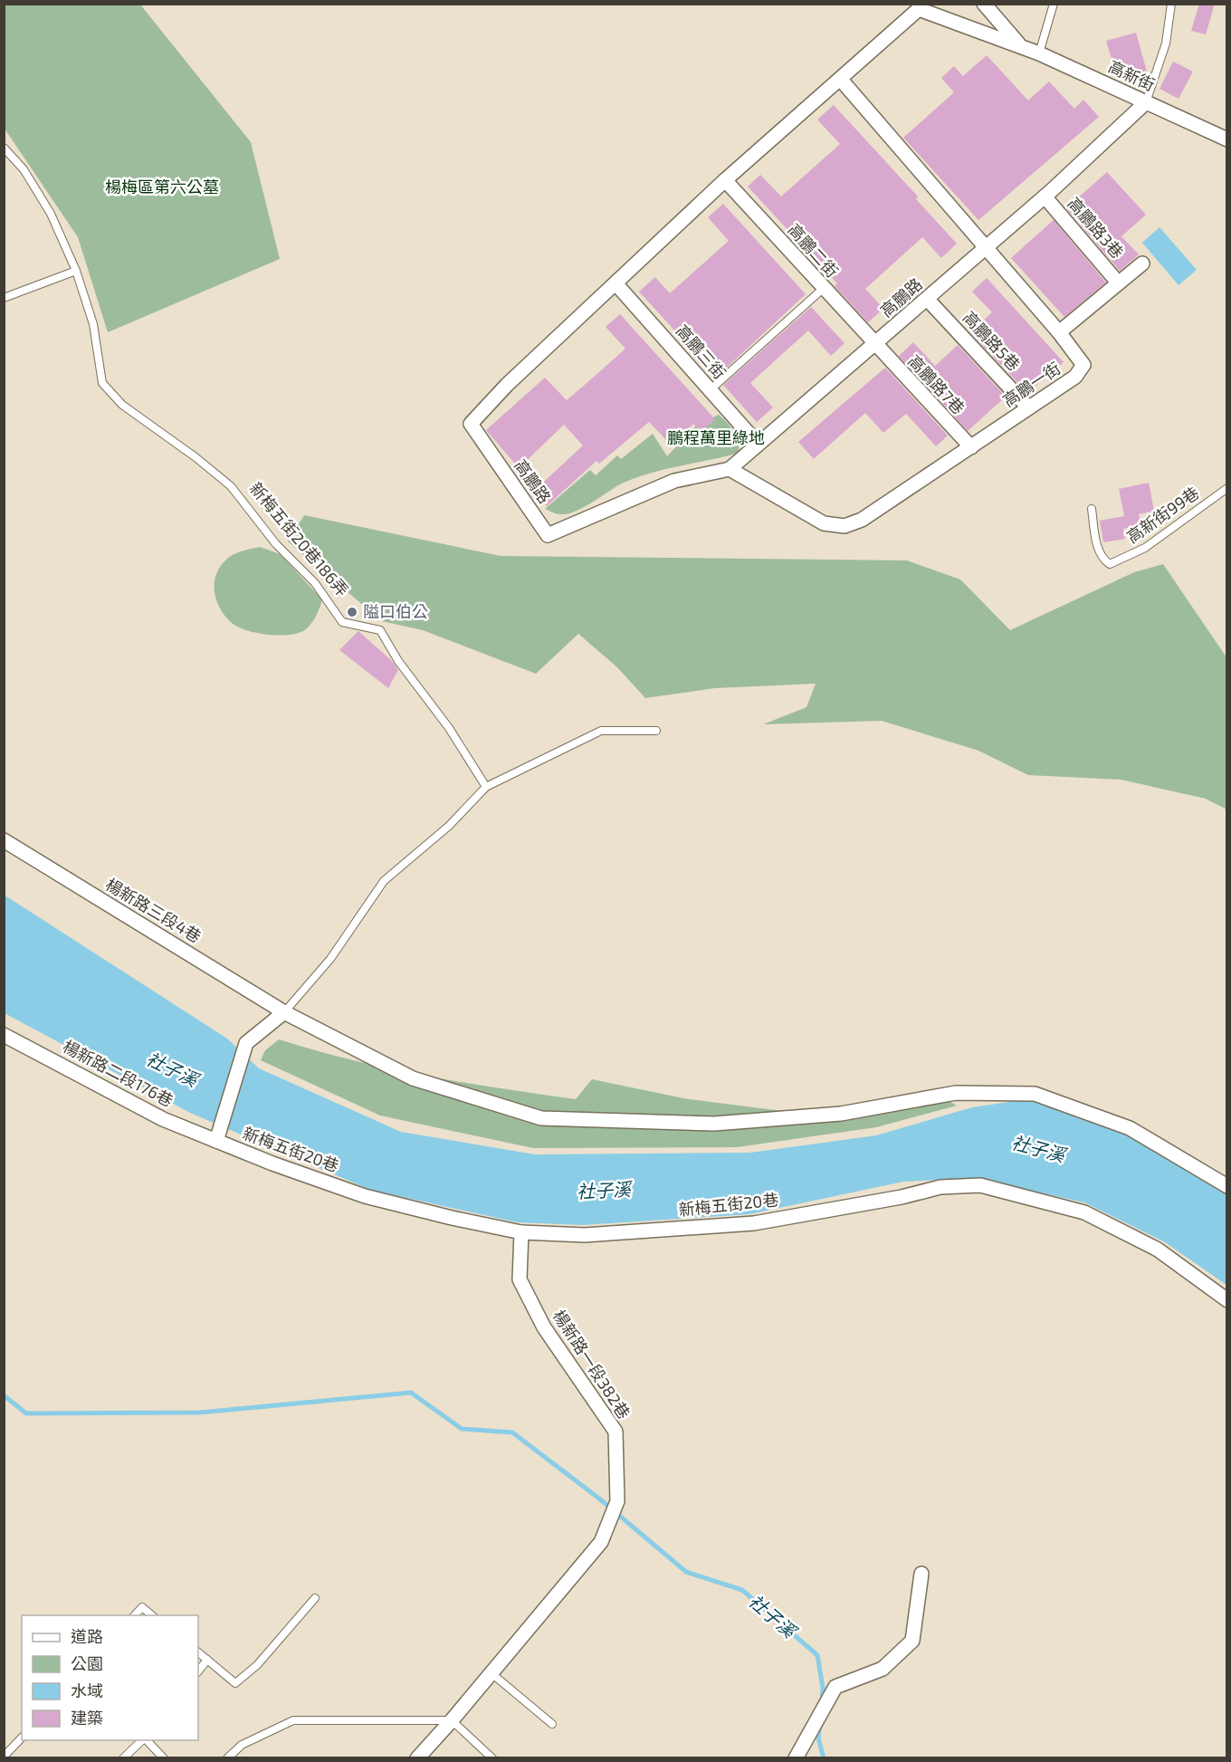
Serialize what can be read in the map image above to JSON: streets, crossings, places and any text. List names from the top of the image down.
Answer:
{
  "streets": {
    "street": [
      "高新街",
      "高鵬路3巷",
      "高鵬二街",
      "高鵬路",
      "高鵬路5巷",
      "高鵬三街",
      "高鵬路7巷",
      "高鵬一街",
      "楊新路三段4巷",
      "楊新路二段176巷",
      "新梅五街20巷",
      "楊新路一段382巷"
    ],
    "lane": ["高新街99巷", "新梅五街20巷186弄"]
  },
  "crossings": [
    ["高新街", "高鵬路"],
    ["高鵬路3巷", "高鵬路"],
    ["高鵬二街", "高鵬路"],
    ["高鵬二街", "高鵬路7巷"],
    ["高鵬路", "高鵬路5巷"],
    ["高鵬路", "高鵬三街"],
    ["高鵬路", "高鵬路7巷"],
    ["高鵬路", "高鵬一街"],
    ["高鵬路5巷", "高鵬一街"],
    ["高鵬路7巷", "高鵬一街"],
    ["楊新路二段176巷", "新梅五街20巷"],
    ["新梅五街20巷", "楊新路一段382巷"]
  ],
  "water": ["社子溪"],
  "parks": ["楊梅區第六公墓", "鵬程萬里綠地"],
  "places": ["隘口伯公"],
  "legend": [
    "道路",
    "公園",
    "水域",
    "建築"
  ]
}
